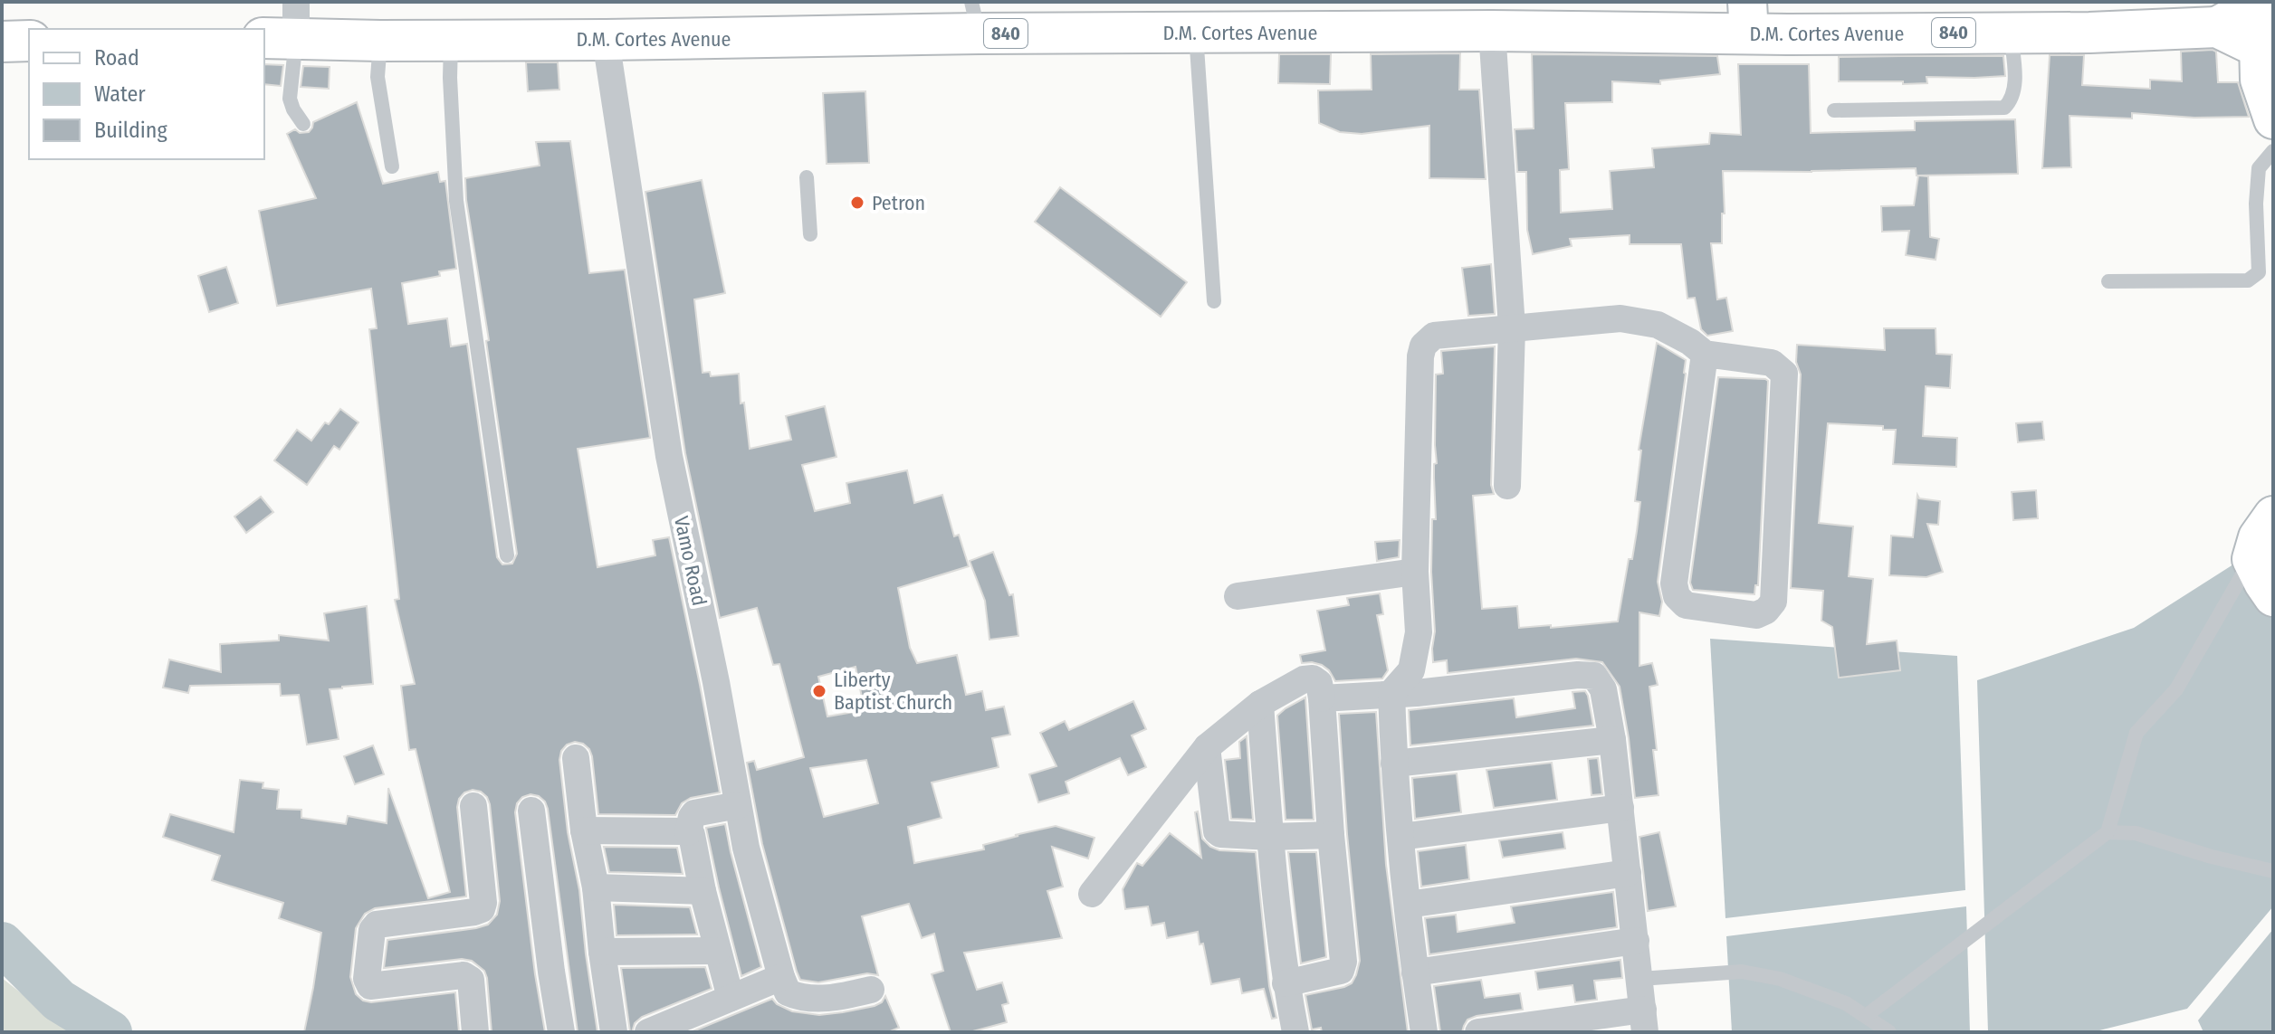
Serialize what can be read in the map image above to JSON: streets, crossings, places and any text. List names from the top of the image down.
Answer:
{
  "streets": {
    "highway": ["D.M. Cortes Avenue", "840"],
    "street": ["Vamo Road"]
  },
  "crossings": [
    ["D.M. Cortes Avenue", "Vamo Road"]
  ],
  "places": ["Petron", "Liberty Baptist Church"],
  "legend": ["Road", "Water", "Building"]
}
